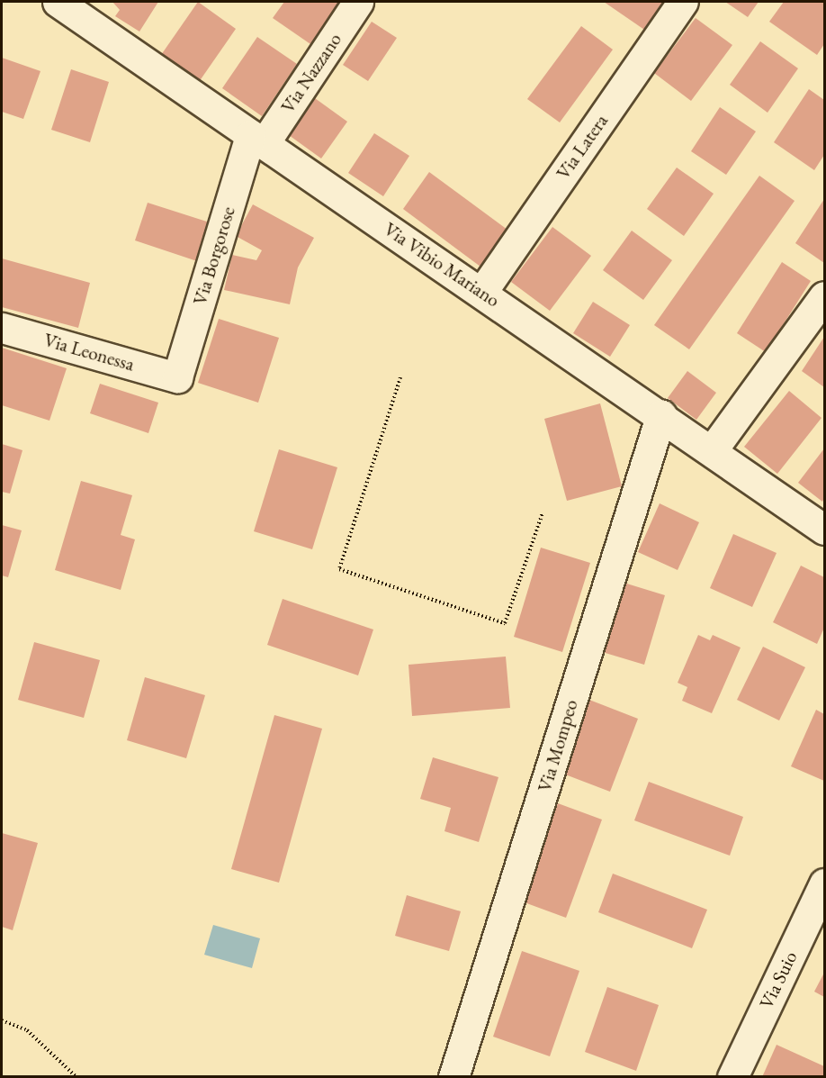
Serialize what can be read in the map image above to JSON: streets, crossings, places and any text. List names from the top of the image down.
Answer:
{
  "streets": {
    "street": [
      "Via Nazzano",
      "Via Latera",
      "Via Borgorose",
      "Via Vibio Mariano",
      "Via Leonessa",
      "Via Mompeo",
      "Via Suio"
    ]
  },
  "crossings": [
    ["Via Nazzano", "Via Borgorose"],
    ["Via Nazzano", "Via Vibio Mariano"],
    ["Via Latera", "Via Vibio Mariano"],
    ["Via Borgorose", "Via Vibio Mariano"],
    ["Via Borgorose", "Via Leonessa"],
    ["Via Vibio Mariano", "Via Mompeo"]
  ]
}
